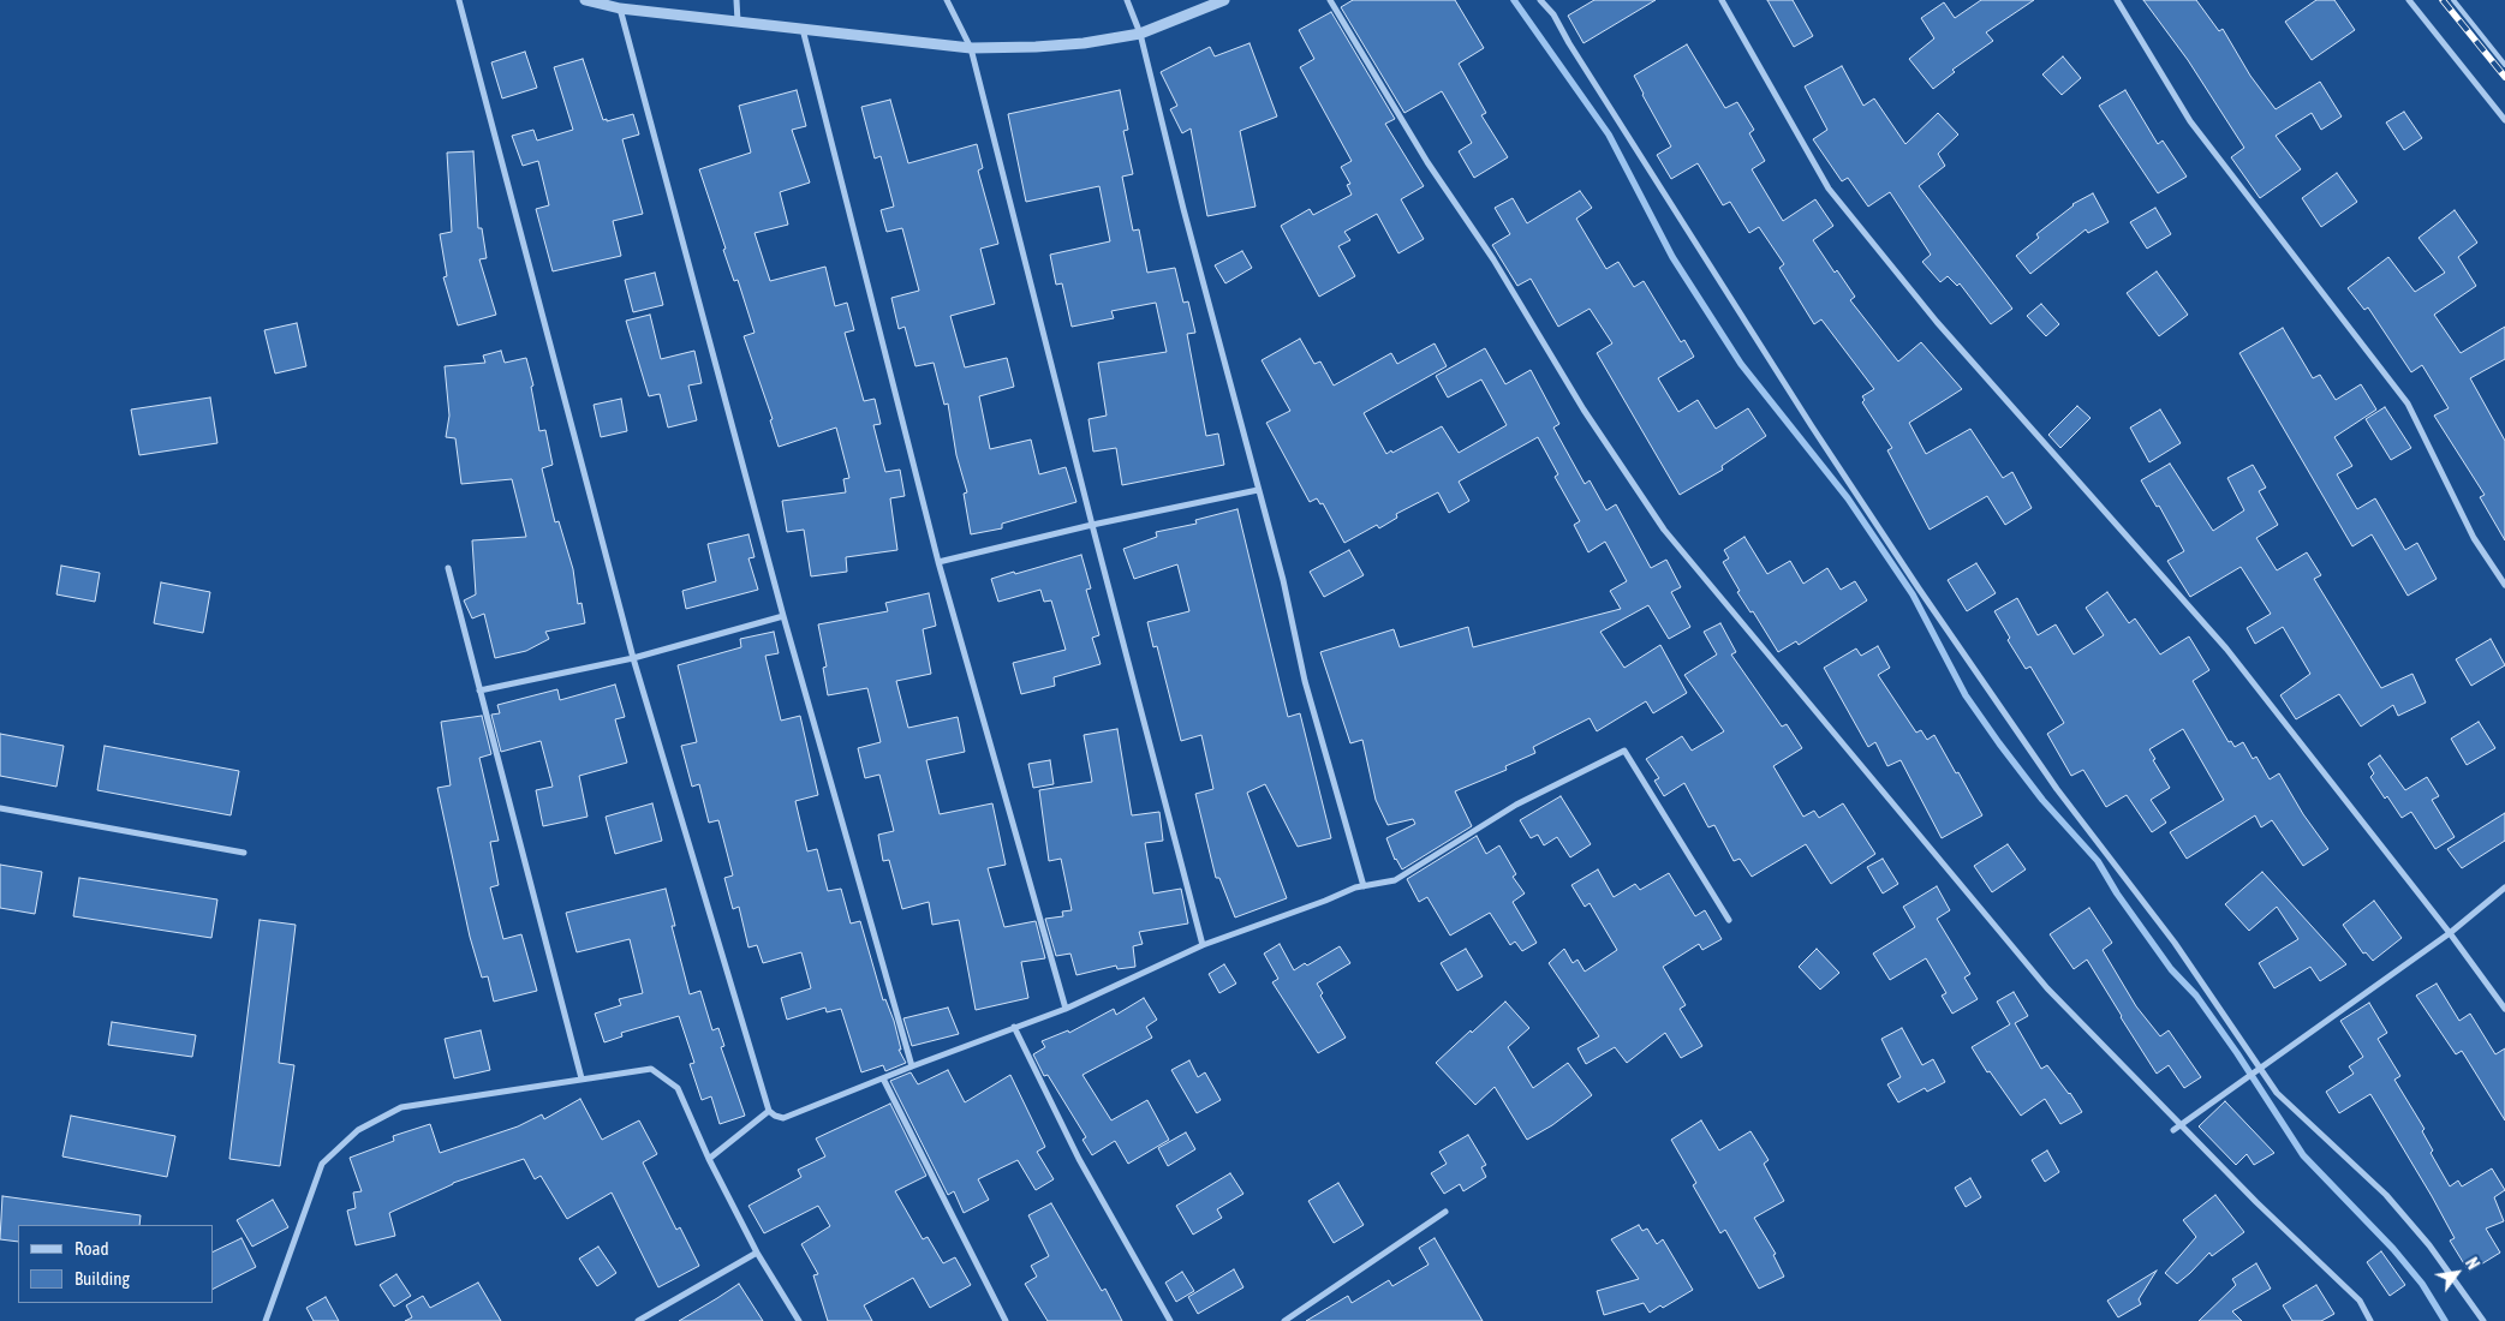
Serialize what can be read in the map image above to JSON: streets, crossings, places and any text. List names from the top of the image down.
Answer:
{
  "legend": ["Road", "Building"],
  "north": "top right"
}
